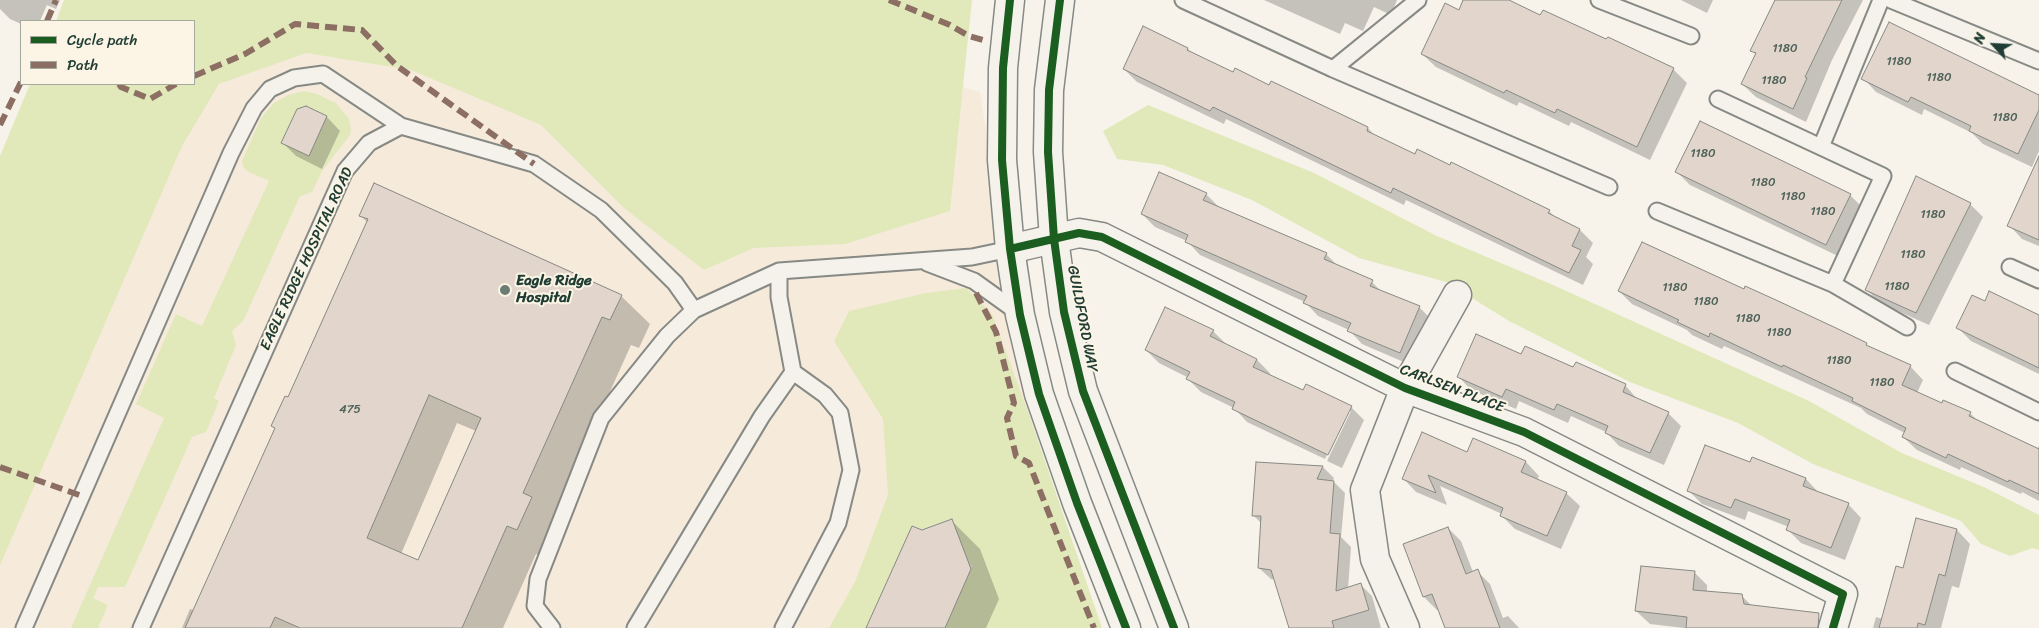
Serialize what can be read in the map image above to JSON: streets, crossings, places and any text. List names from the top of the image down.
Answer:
{
  "streets": {
    "street": ["GUILDFORD WAY", "CARLSEN PLACE"],
    "lane": ["EAGLE RIDGE HOSPITAL ROAD"]
  },
  "crossings": [
    ["GUILDFORD WAY", "CARLSEN PLACE"]
  ],
  "places": ["Eagle Ridge Hospital"],
  "house_numbers": [
    "1180",
    "1180",
    "1180",
    "1180",
    "1180",
    "1180",
    "1180",
    "1180",
    "1180",
    "1180",
    "1180",
    "1180",
    "1180",
    "1180",
    "1180",
    "1180",
    "1180",
    "1180",
    "475"
  ],
  "legend": ["Cycle path", "Path"],
  "north": "top left"
}
